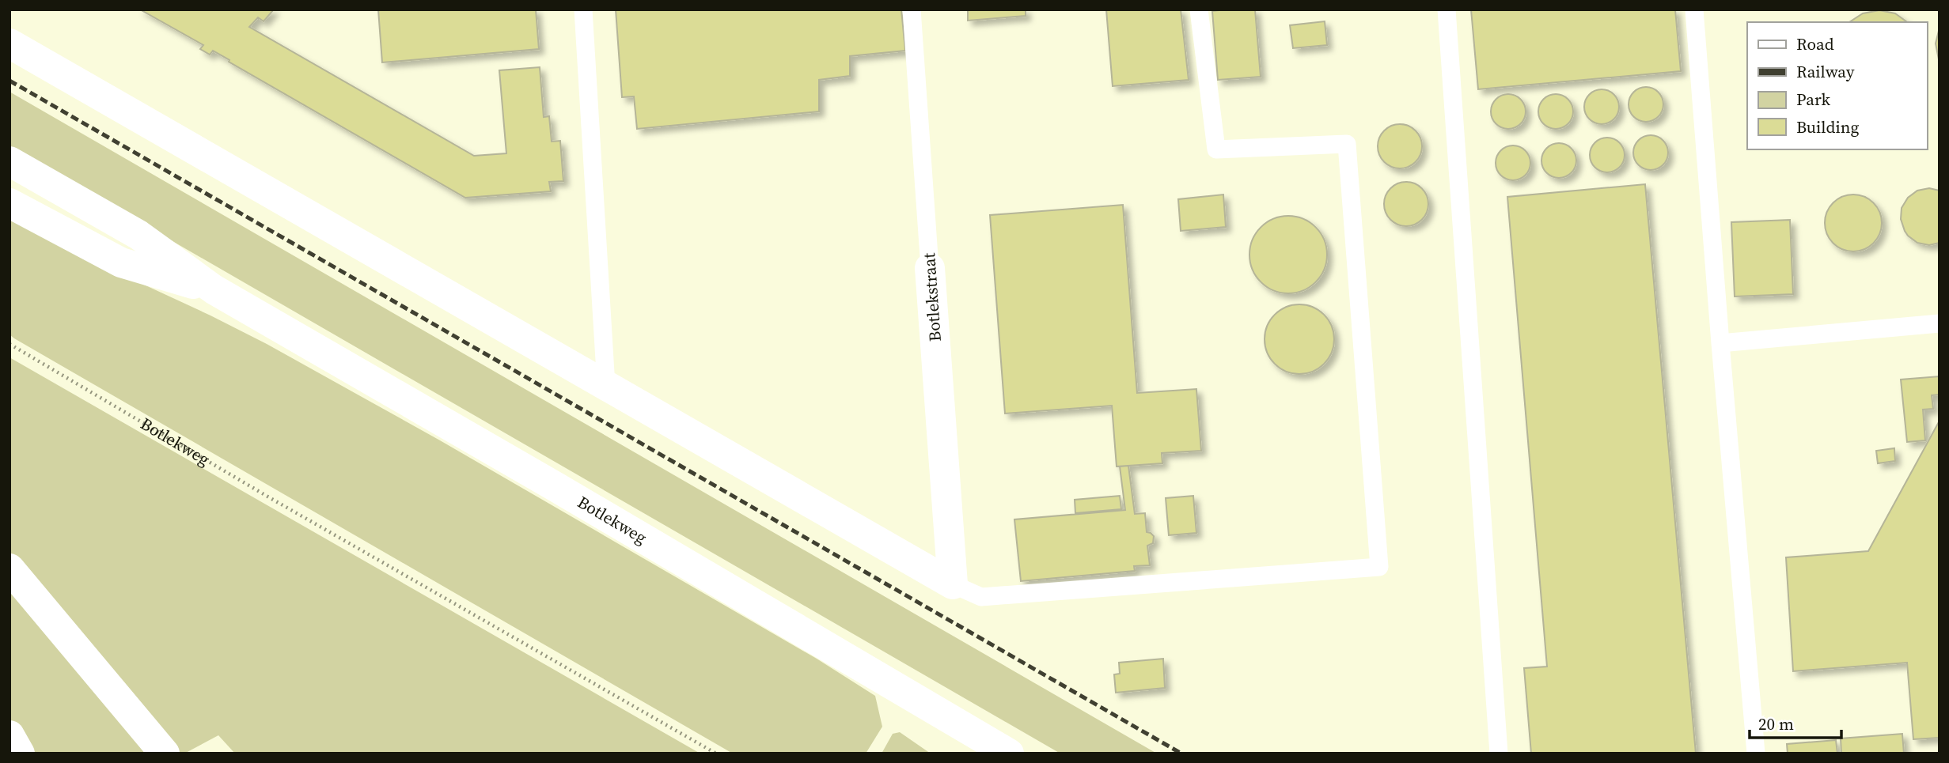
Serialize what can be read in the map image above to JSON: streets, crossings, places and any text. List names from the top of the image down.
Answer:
{
  "streets": {
    "main road": ["Botlekstraat", "Botlekweg"]
  },
  "legend": [
    "Road",
    "Railway",
    "Park",
    "Building"
  ],
  "scale_bar": "20 m"
}
